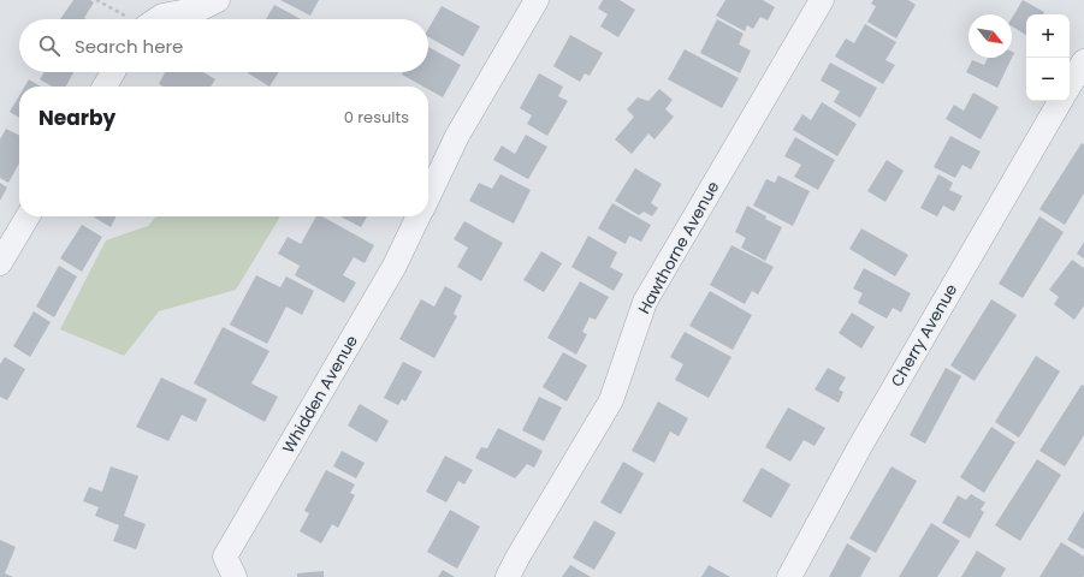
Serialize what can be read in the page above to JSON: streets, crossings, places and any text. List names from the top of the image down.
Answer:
{
  "streets": {
    "street": ["Hawthorne Avenue", "Cherry Avenue", "Whidden Avenue"]
  },
  "north": "bottom right",
  "page": {
    "map_buttons": ["+", "−"],
    "search": "Search here",
    "heading": ["Nearby", "0 results"]
  }
}
